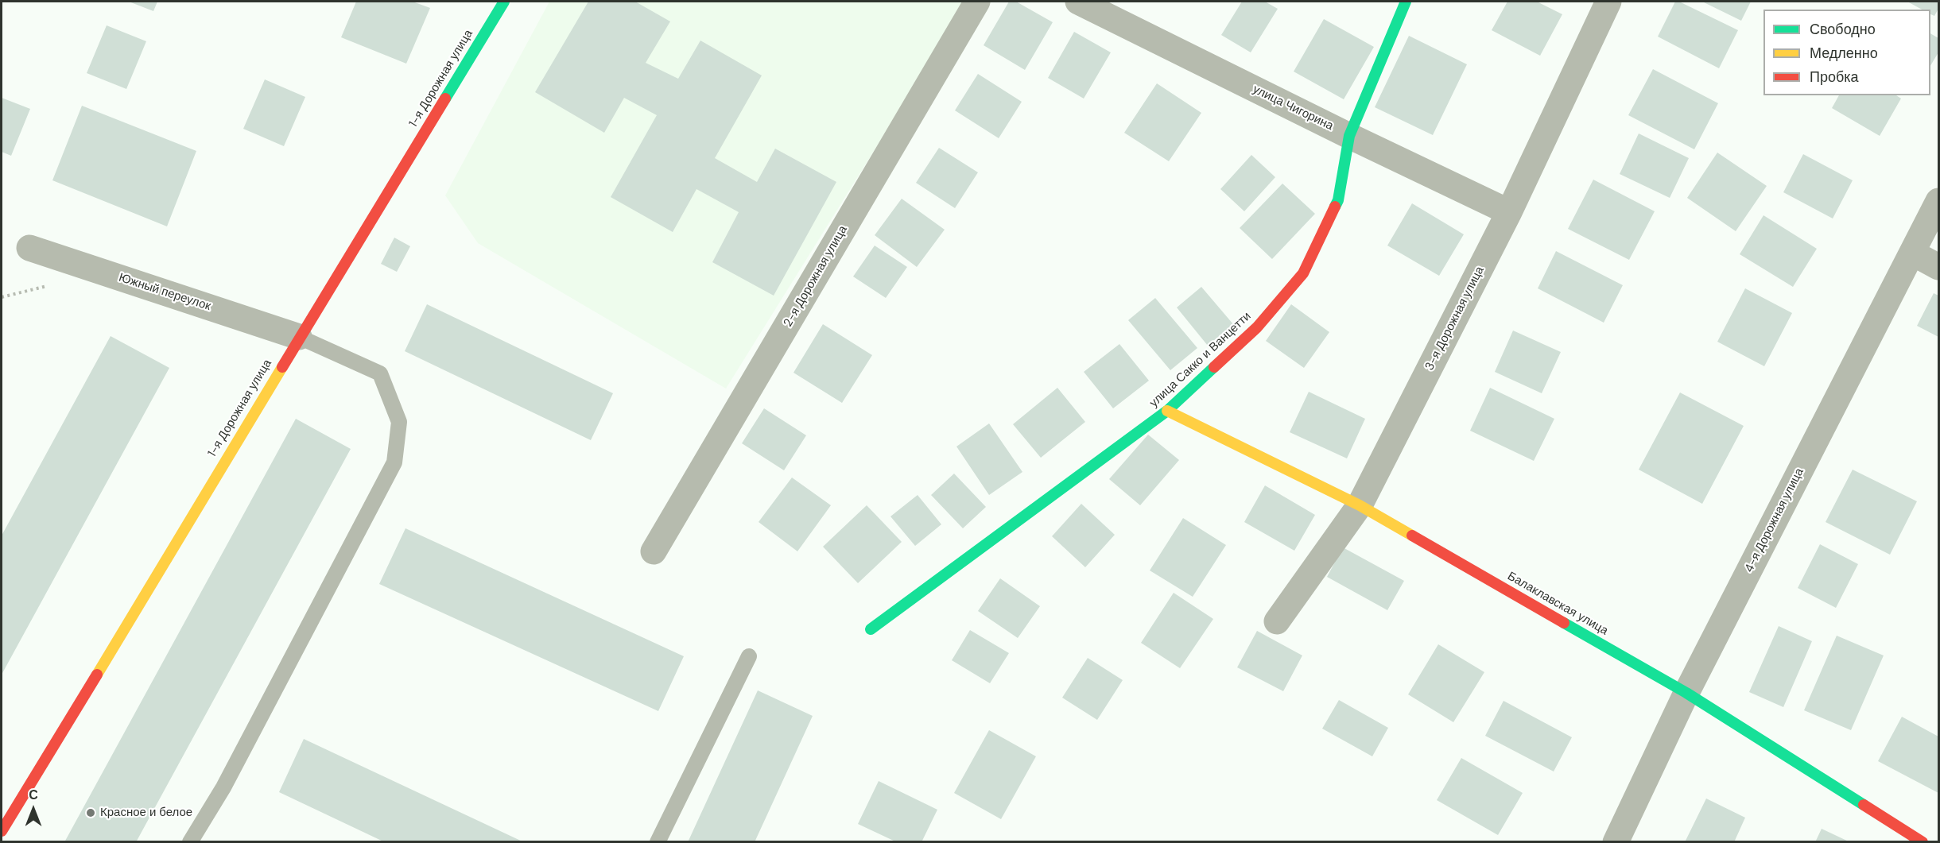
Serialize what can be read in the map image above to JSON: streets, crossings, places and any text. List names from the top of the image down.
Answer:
{
  "streets": {
    "street": [
      "1-я Дорожная улица",
      "улица Чигорина",
      "2-я Дорожная улица",
      "Южный переулок",
      "3-я Дорожная улица",
      "улица Сакко и Ванцетти",
      "4-я Дорожная улица",
      "Балаклавская улица"
    ]
  },
  "crossings": [
    ["1-я Дорожная улица", "Южный переулок"],
    ["улица Чигорина", "3-я Дорожная улица"],
    ["улица Чигорина", "улица Сакко и Ванцетти"],
    ["3-я Дорожная улица", "Балаклавская улица"],
    ["улица Сакко и Ванцетти", "Балаклавская улица"],
    ["4-я Дорожная улица", "Балаклавская улица"]
  ],
  "places": ["Красное и белое"],
  "legend": ["Свободно", "Медленно", "Пробка"],
  "north": "top"
}
